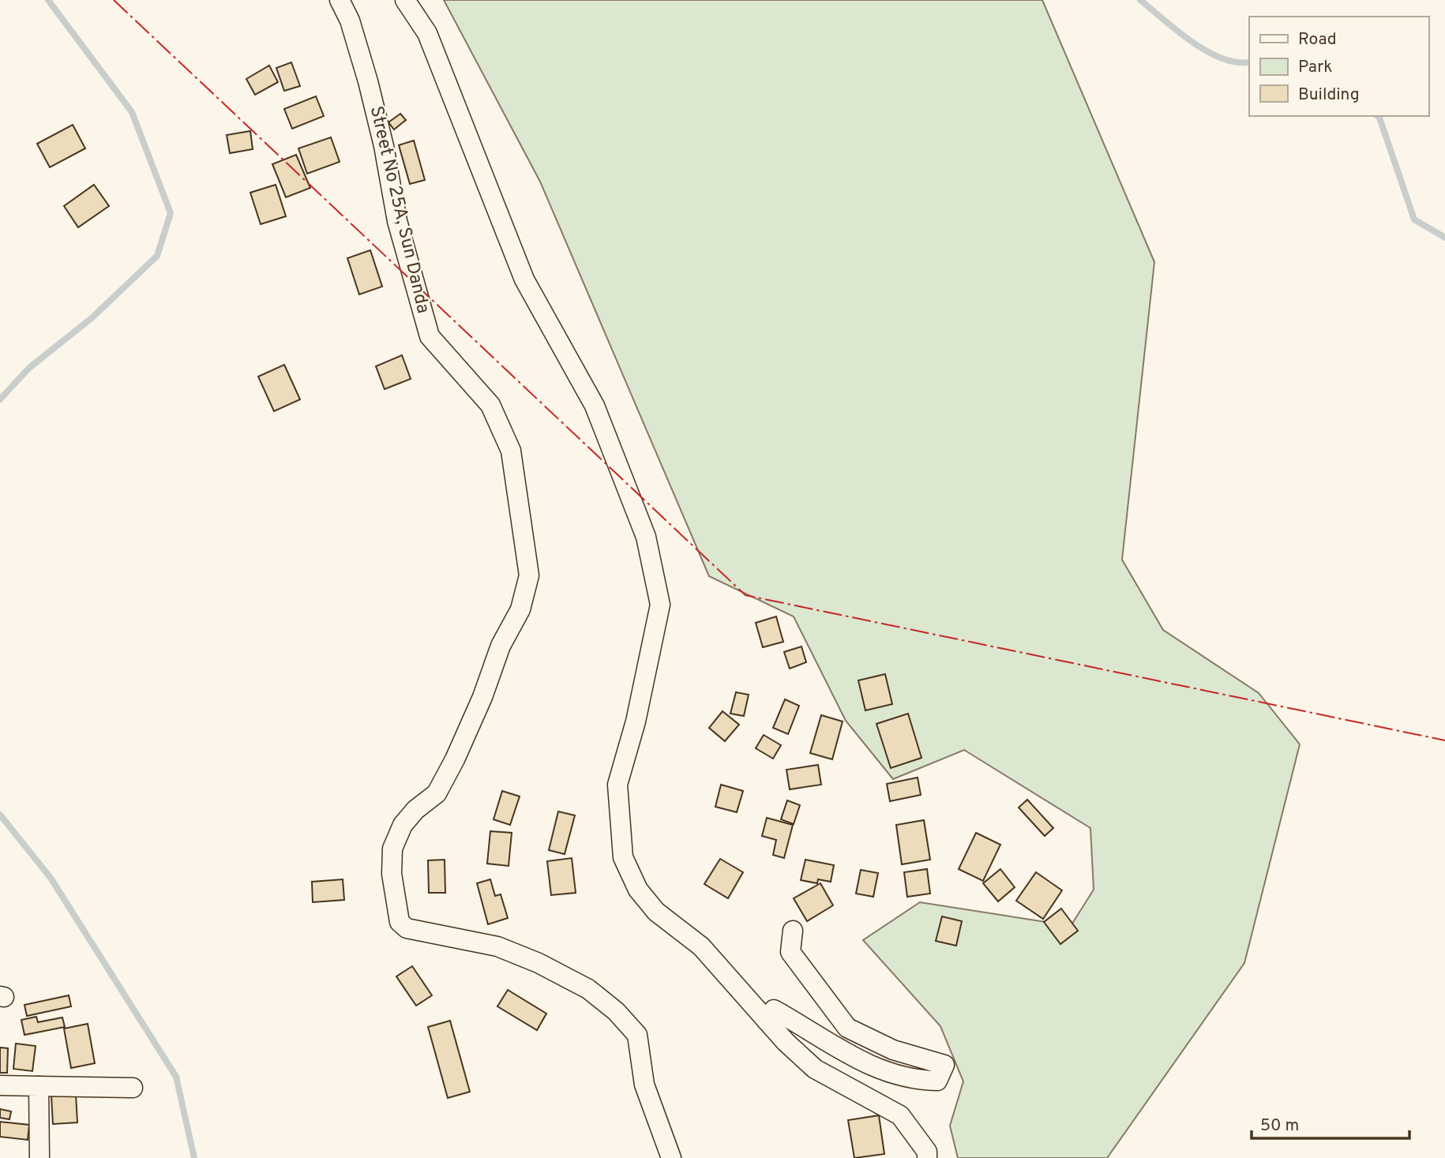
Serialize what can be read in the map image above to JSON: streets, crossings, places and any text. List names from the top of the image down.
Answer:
{
  "streets": {
    "street": ["Street No 25A, Sun Danda"]
  },
  "legend": ["Road", "Park", "Building"],
  "scale_bar": "50 m"
}
